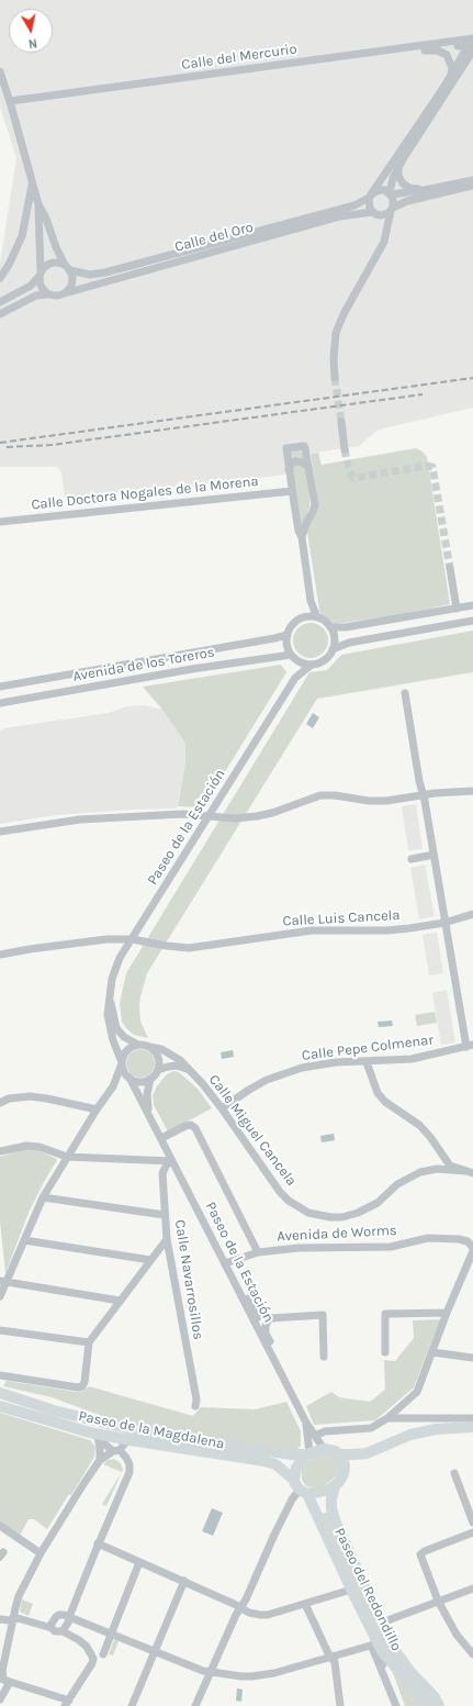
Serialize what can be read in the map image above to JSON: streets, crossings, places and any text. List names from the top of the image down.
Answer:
{
  "streets": {
    "main road": ["Paseo de la Magdalena", "Paseo del Redondillo"],
    "street": [
      "Calle del Mercurio",
      "Calle del Oro",
      "Calle Doctora Nogales de la Morena",
      "Avenida de los Toreros",
      "Paseo de la Estación",
      "Calle Luis Cancela",
      "Calle Pepe Colmenar",
      "Calle Miguel Cancela",
      "Avenida de Worms",
      "Calle Navarrosillos"
    ]
  },
  "crossings": [
    ["Avenida de los Toreros", "Paseo de la Estación"],
    ["Paseo de la Estación", "Calle Luis Cancela"],
    ["Paseo de la Estación", "Calle Miguel Cancela"],
    ["Paseo de la Estación", "Avenida de Worms"],
    ["Paseo de la Estación", "Calle Navarrosillos"],
    ["Paseo de la Estación", "Paseo de la Magdalena"],
    ["Paseo de la Estación", "Paseo del Redondillo"],
    ["Calle Pepe Colmenar", "Calle Miguel Cancela"],
    ["Paseo de la Magdalena", "Paseo del Redondillo"]
  ],
  "north": "bottom"
}
